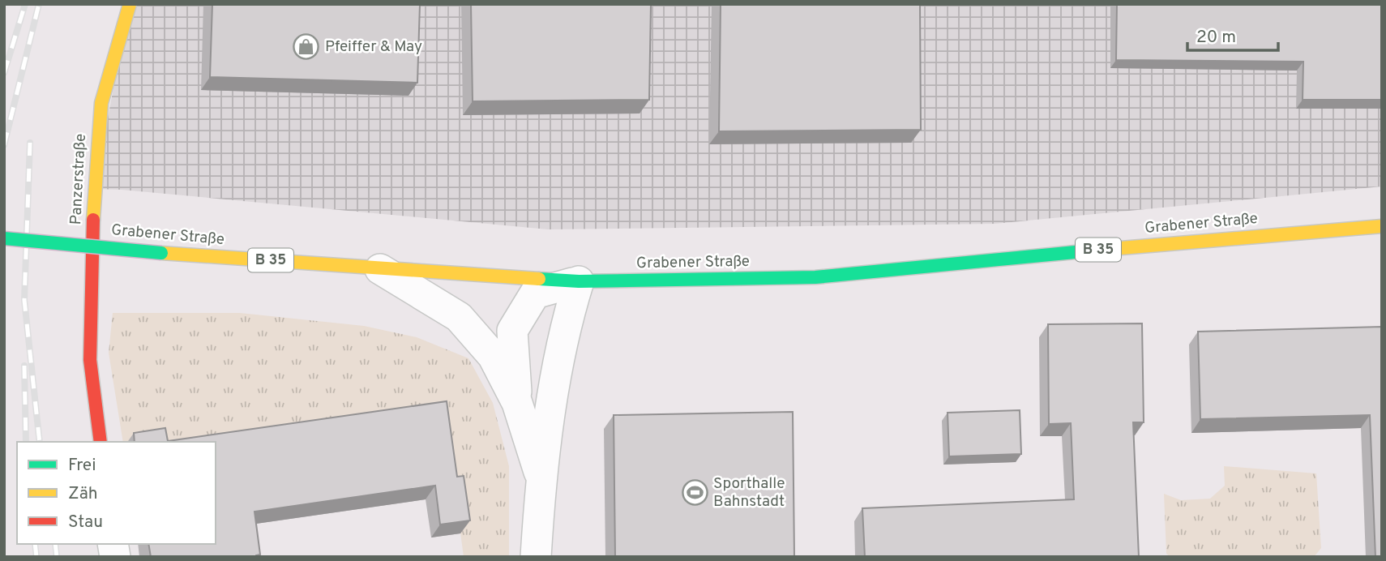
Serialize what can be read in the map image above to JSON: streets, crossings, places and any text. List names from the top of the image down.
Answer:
{
  "streets": {
    "main road": ["Panzerstraße", "Grabener Straße", "B 35"]
  },
  "places": {
    "shop": ["Pfeiffer & May"],
    "sports": ["Sporthalle Bahnstadt"]
  },
  "legend": ["Frei", "Zäh", "Stau"],
  "scale_bar": "20 m"
}
